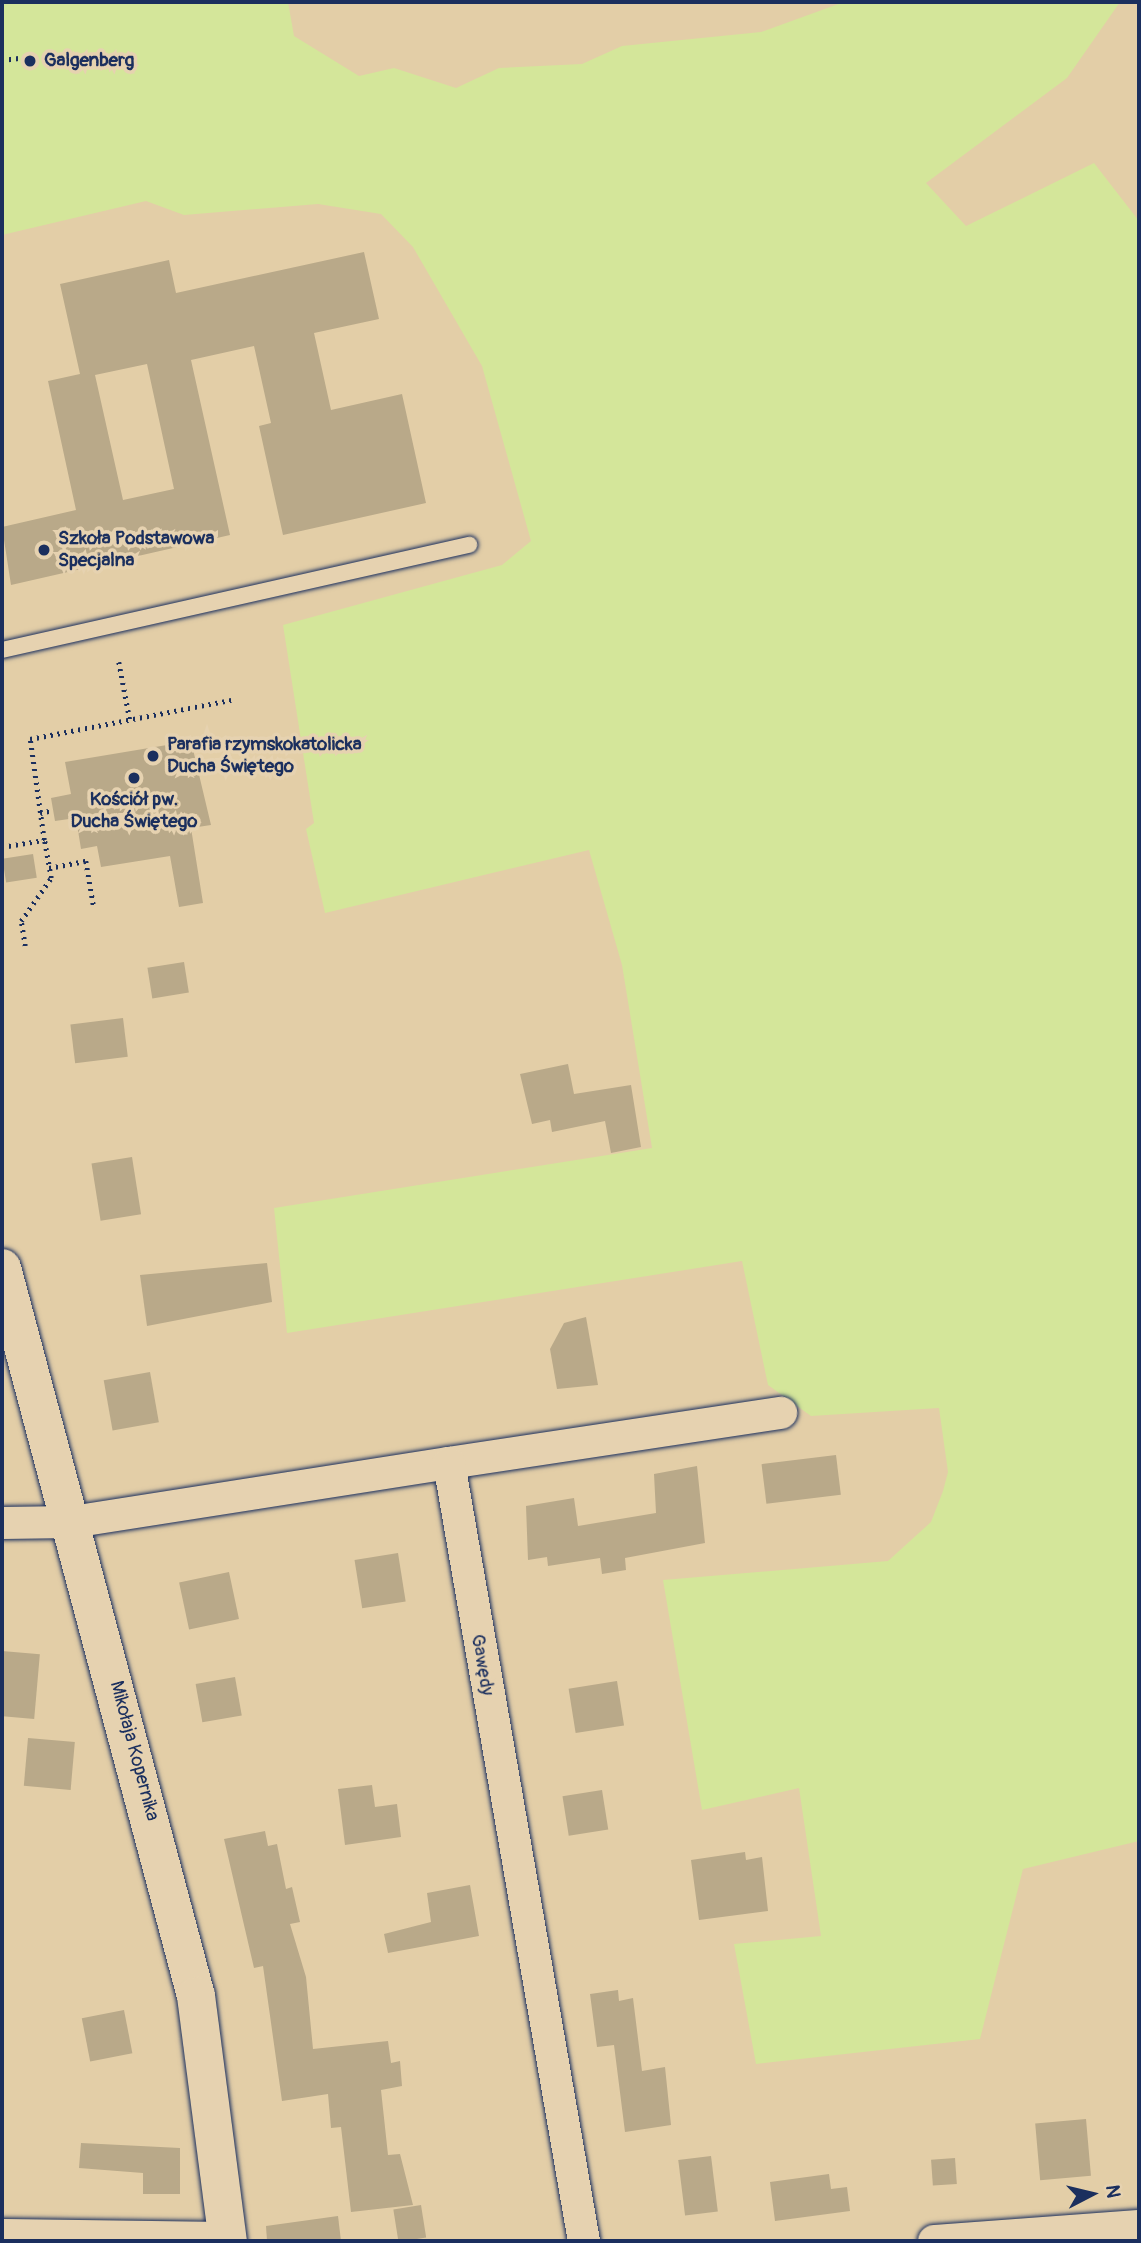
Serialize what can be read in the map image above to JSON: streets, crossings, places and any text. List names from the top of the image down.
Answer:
{
  "streets": {
    "street": ["Gawędy", "Mikołaja Kopernika"]
  },
  "places": [
    "Galgenberg",
    "Szkoła Podstawowa Specjalna",
    "Parafia rzymskokatolicka Ducha Świętego",
    "Kościół pw. Ducha Świętego"
  ],
  "north": "right"
}
